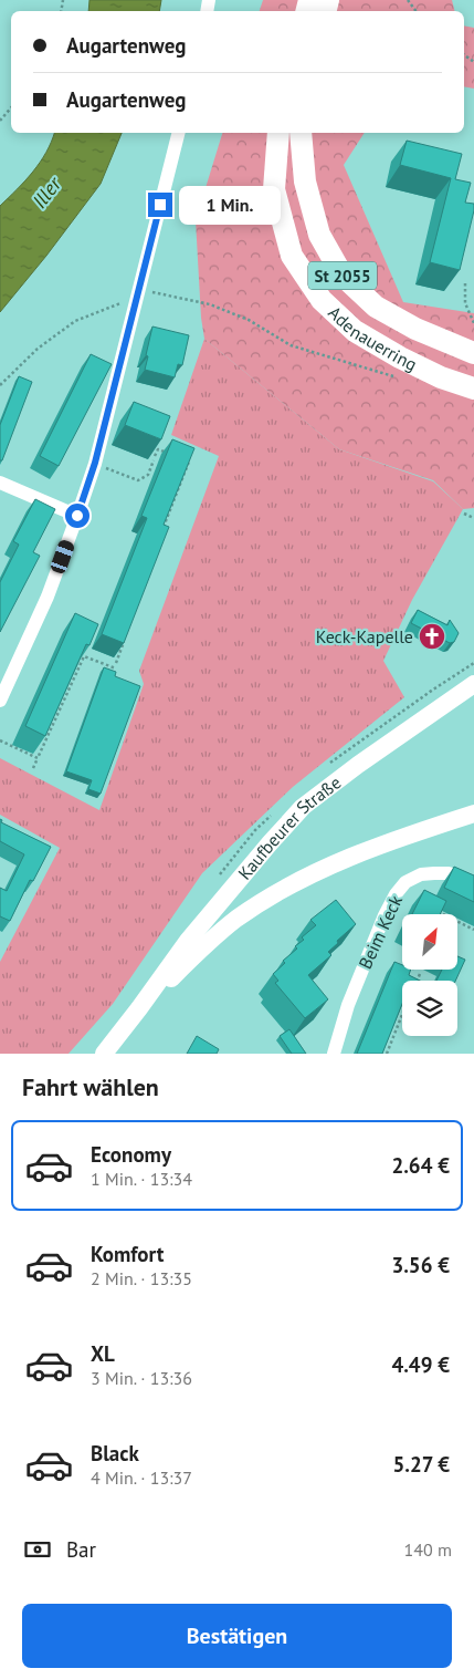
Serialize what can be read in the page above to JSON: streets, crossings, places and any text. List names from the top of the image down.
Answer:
{
  "streets": {
    "main road": ["St 2055", "Adenauerring"],
    "street": ["Kaufbeurer Straße", "Beim Keck"]
  },
  "water": ["Iller"],
  "places": {
    "church": ["Keck-Kapelle"]
  },
  "north": "top right",
  "page": {
    "banner": ["Augartenweg", "Augartenweg"],
    "bubble": "1 Min.",
    "heading": "Fahrt wählen",
    "list": [
      {
        "name": "Economy",
        "note": "1 Min. · 13:34",
        "value": "2.64 €"
      },
      {
        "name": "Komfort",
        "note": "2 Min. · 13:35",
        "value": "3.56 €"
      },
      {
        "name": "XL",
        "note": "3 Min. · 13:36",
        "value": "4.49 €"
      },
      {
        "name": "Black",
        "note": "4 Min. · 13:37",
        "value": "5.27 €"
      }
    ],
    "pay": ["Bar", "140 m"],
    "buttons": "Bestätigen"
  }
}
